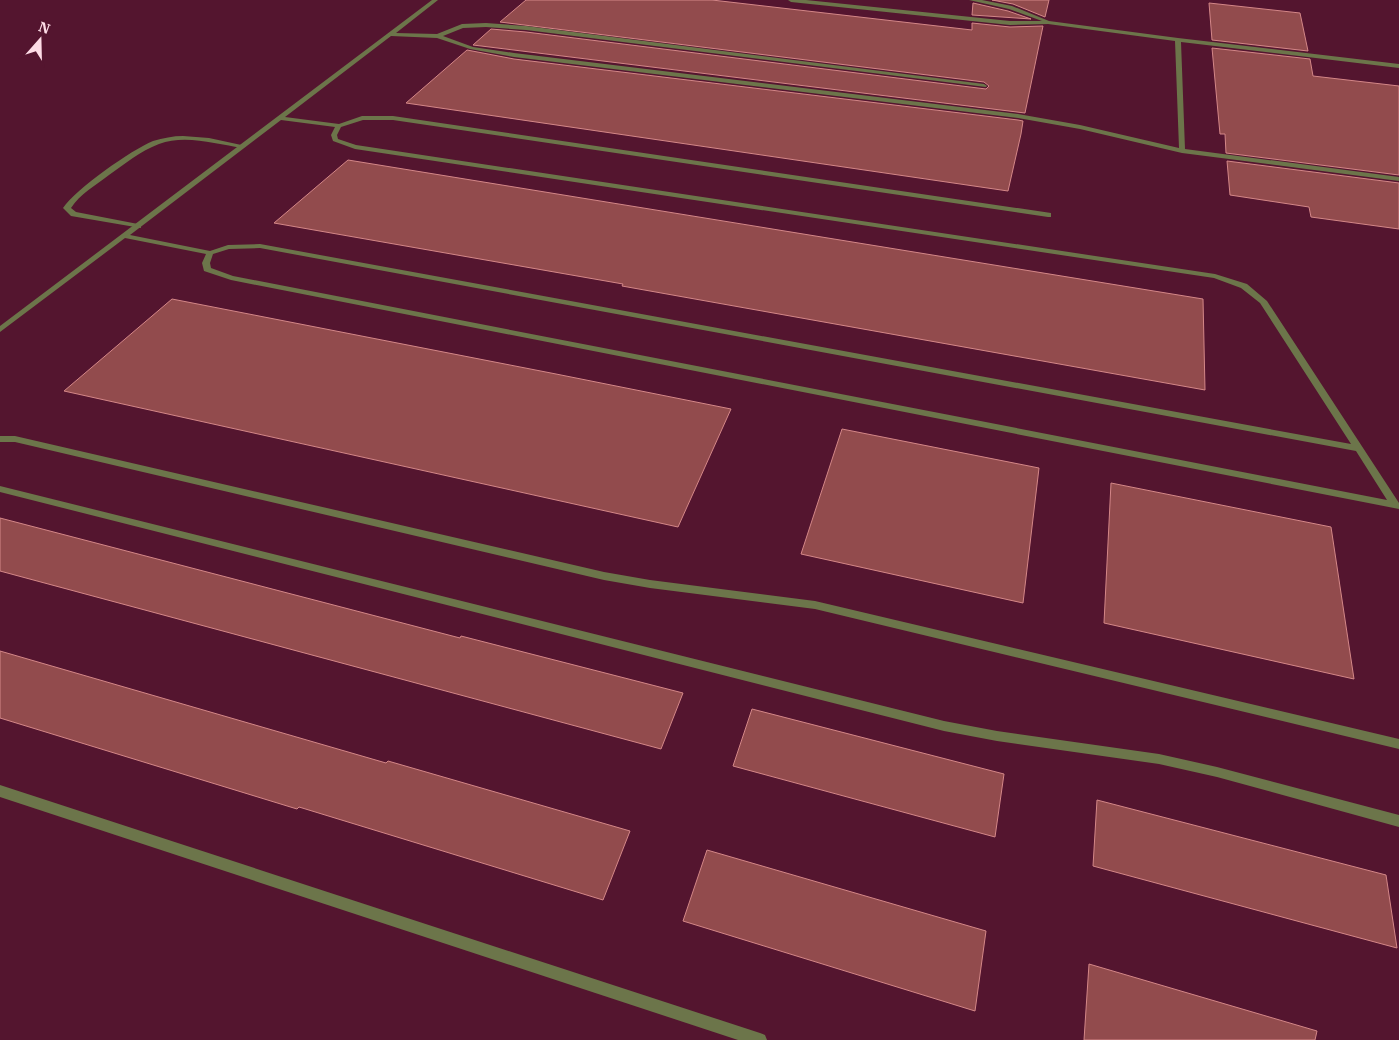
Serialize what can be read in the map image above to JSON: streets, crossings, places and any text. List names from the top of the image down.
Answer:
{
  "north": "top"
}
